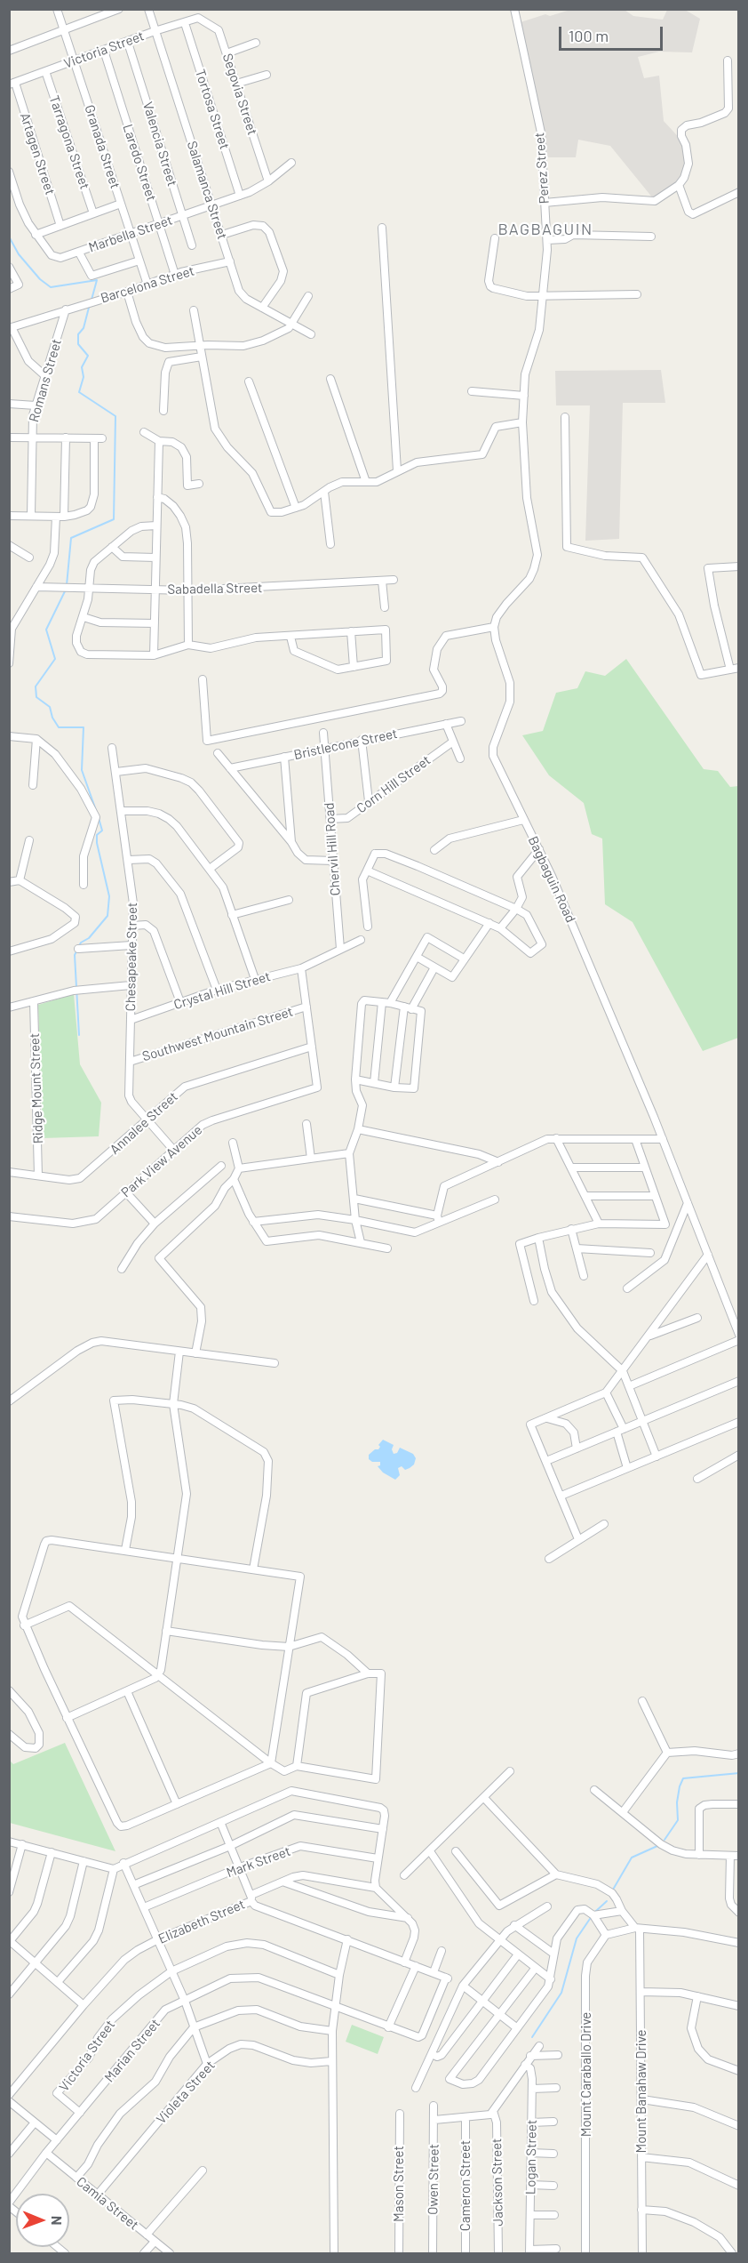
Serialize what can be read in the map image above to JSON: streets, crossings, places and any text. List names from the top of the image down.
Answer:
{
  "streets": {
    "street": [
      "Victoria Street",
      "Segovia Street",
      "Tortosa Street",
      "Tarragona Street",
      "Valencia Street",
      "Granada Street",
      "Artagen Street",
      "Laredo Street",
      "Perez Street",
      "Salamanca Street",
      "Marbella Street",
      "Barcelona Street",
      "Romans Street",
      "Sabadella Street",
      "Bristlecone Street",
      "Corn Hill Street",
      "Chervil Hill Road",
      "Bagbaguin Road",
      "Chesapeake Street",
      "Crystal Hill Street",
      "Southwest Mountain Street",
      "Ridge Mount Street",
      "Annalee Street",
      "Park View Avenue",
      "Mark Street",
      "Elizabeth Street",
      "Marian Street",
      "Mount Caraballo Drive",
      "Mount Banahaw Drive",
      "Violeta Street",
      "Logan Street",
      "Owen Street",
      "Jackson Street",
      "Mason Street",
      "Cameron Street",
      "Camia Street"
    ]
  },
  "crossings": [
    ["Victoria Street", "Segovia Street"],
    ["Victoria Street", "Tortosa Street"],
    ["Victoria Street", "Tarragona Street"],
    ["Victoria Street", "Valencia Street"],
    ["Victoria Street", "Granada Street"],
    ["Victoria Street", "Artagen Street"],
    ["Victoria Street", "Laredo Street"],
    ["Victoria Street", "Salamanca Street"],
    ["Victoria Street", "Marian Street"],
    ["Segovia Street", "Marbella Street"],
    ["Tortosa Street", "Marbella Street"],
    ["Valencia Street", "Marbella Street"],
    ["Granada Street", "Marbella Street"],
    ["Granada Street", "Barcelona Street"],
    ["Laredo Street", "Marbella Street"],
    ["Laredo Street", "Barcelona Street"],
    ["Salamanca Street", "Marbella Street"],
    ["Salamanca Street", "Barcelona Street"],
    ["Barcelona Street", "Romans Street"],
    ["Bristlecone Street", "Chervil Hill Road"],
    ["Corn Hill Street", "Chervil Hill Road"],
    ["Chervil Hill Road", "Crystal Hill Street"],
    ["Chesapeake Street", "Crystal Hill Street"],
    ["Chesapeake Street", "Southwest Mountain Street"],
    ["Chesapeake Street", "Annalee Street"],
    ["Chesapeake Street", "Park View Avenue"],
    ["Ridge Mount Street", "Annalee Street"],
    ["Annalee Street", "Park View Avenue"],
    ["Elizabeth Street", "Marian Street"],
    ["Marian Street", "Camia Street"],
    ["Violeta Street", "Camia Street"]
  ],
  "districts": ["BAGBAGUIN"],
  "scale_bar": "100 m",
  "north": "right"
}
